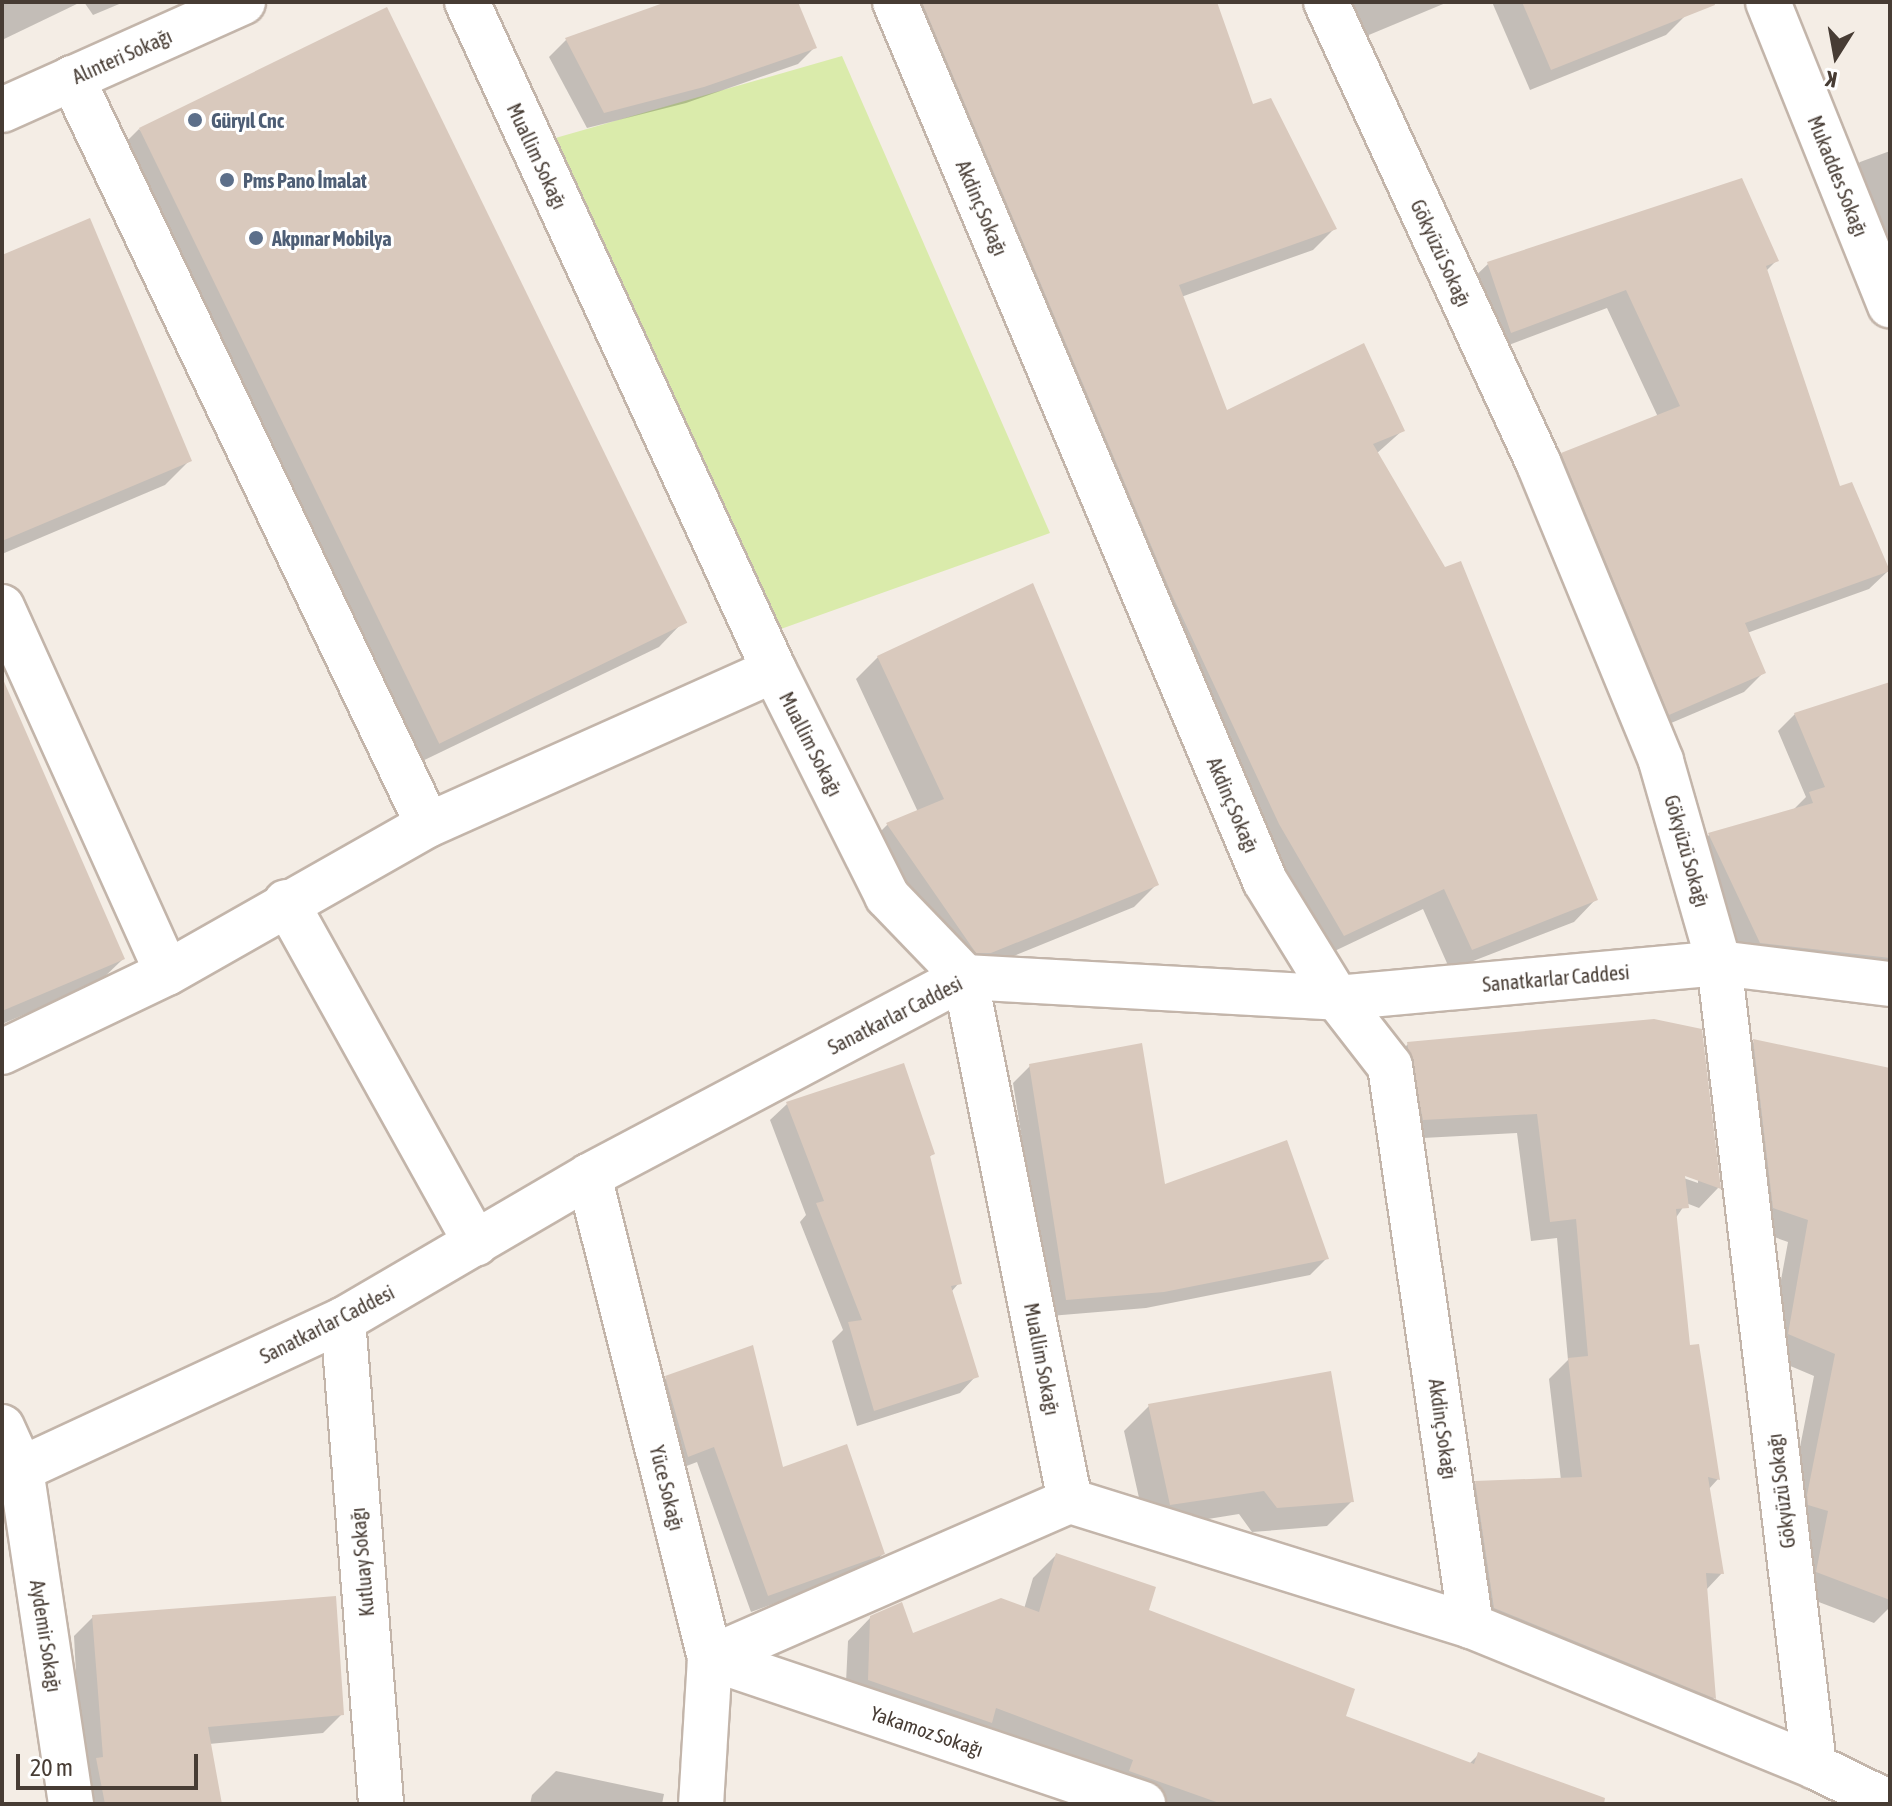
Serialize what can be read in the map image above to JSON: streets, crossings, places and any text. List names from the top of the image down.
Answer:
{
  "streets": {
    "street": [
      "Alınteri Sokağı",
      "Muallim Sokağı",
      "Mukaddes Sokağı",
      "Akdinç Sokağı",
      "Gökyüzü Sokağı",
      "Sanatkarlar Caddesi",
      "Yüce Sokağı",
      "Kutluay Sokağı",
      "Aydemir Sokağı",
      "Yakamoz Sokağı"
    ]
  },
  "crossings": [
    ["Muallim Sokağı", "Sanatkarlar Caddesi"],
    ["Akdinç Sokağı", "Sanatkarlar Caddesi"],
    ["Gökyüzü Sokağı", "Sanatkarlar Caddesi"],
    ["Sanatkarlar Caddesi", "Yüce Sokağı"],
    ["Sanatkarlar Caddesi", "Kutluay Sokağı"],
    ["Sanatkarlar Caddesi", "Aydemir Sokağı"],
    ["Yüce Sokağı", "Yakamoz Sokağı"]
  ],
  "places": ["Güryıl Cnc", "Pms Pano İmalat", "Akpınar Mobilya"],
  "scale_bar": "20 m",
  "north": "bottom"
}
